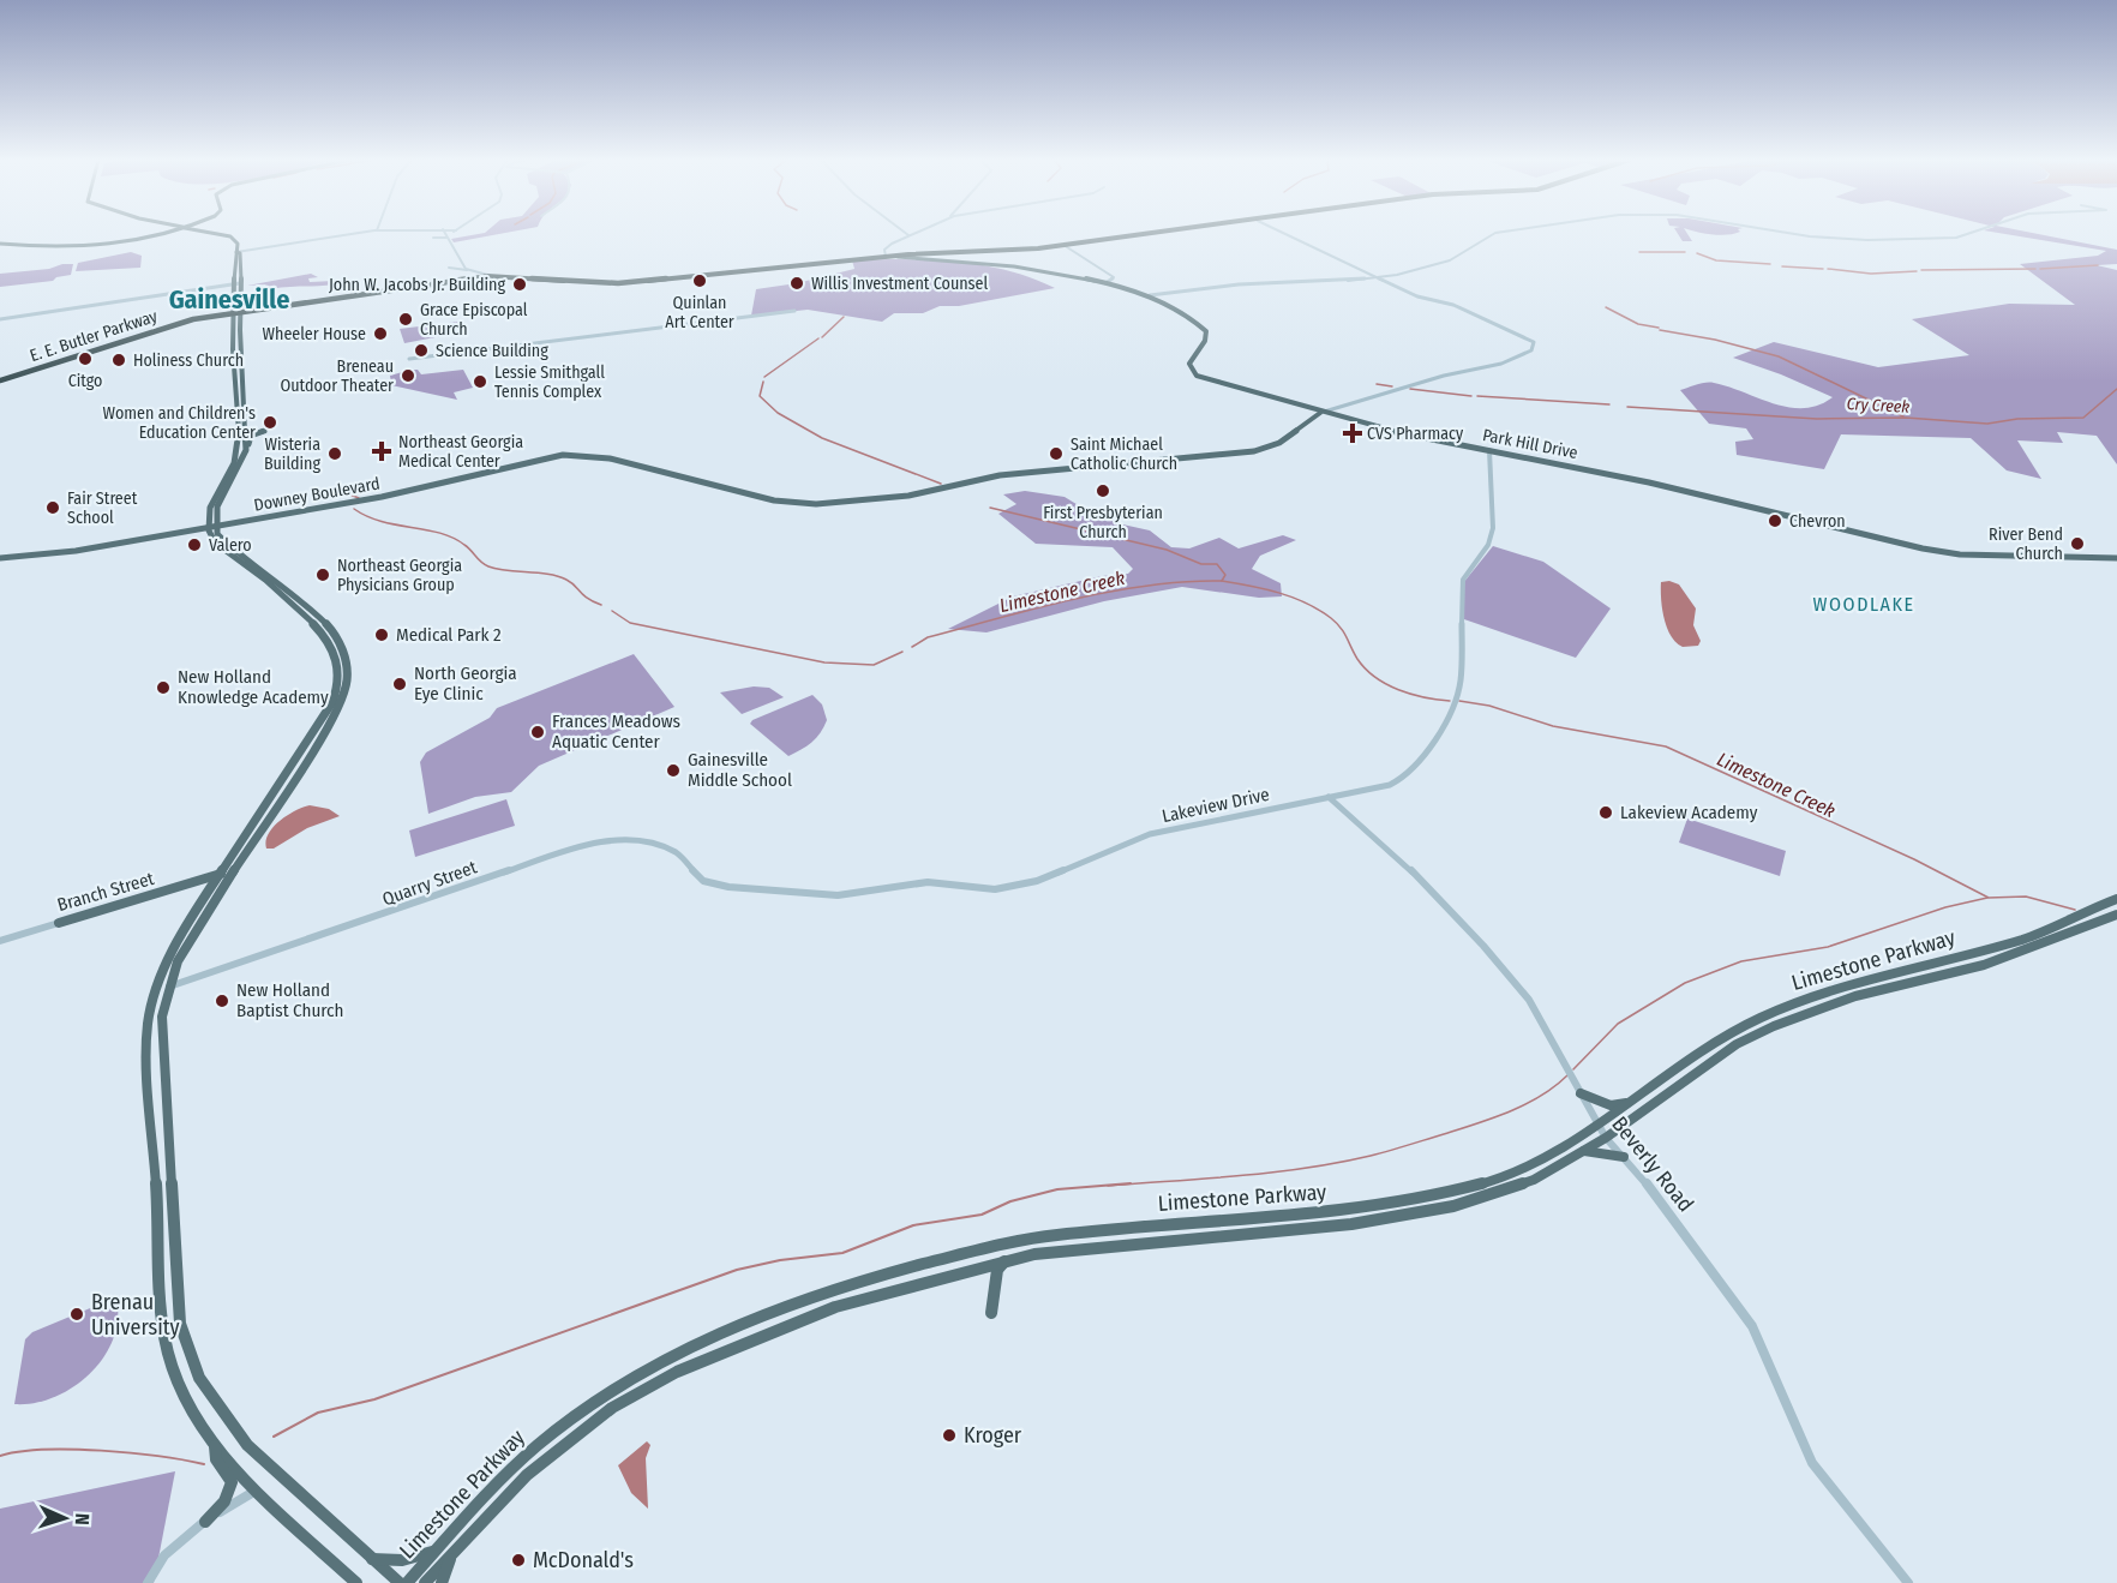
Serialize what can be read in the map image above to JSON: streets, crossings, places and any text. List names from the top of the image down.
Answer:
{
  "streets": {
    "highway": ["E. E. Butler Parkway"],
    "main road": [
      "Park Hill Drive",
      "Downey Boulevard",
      "Branch Street",
      "Limestone Parkway"
    ],
    "street": ["Lakeview Drive", "Quarry Street", "Beverly Road"]
  },
  "crossings": [
    ["Park Hill Drive", "Lakeview Drive"],
    ["Lakeview Drive", "Quarry Street"],
    ["Lakeview Drive", "Beverly Road"],
    ["Limestone Parkway", "Beverly Road"]
  ],
  "districts": ["Gainesville", "WOODLAKE"],
  "water": ["Cry Creek", "Limestone Creek"],
  "places": {
    "other": [
      "Quinlan Art Center",
      "Willis Investment Counsel",
      "John W. Jacobs Jr. Building",
      "Grace Episcopal Church",
      "Wheeler House",
      "Science Building",
      "Citgo",
      "Holiness Church",
      "Breneau Outdoor Theater",
      "Lessie Smithgall Tennis Complex",
      "Women and Children's Education Center",
      "Wisteria Building",
      "Saint Michael Catholic Church",
      "First Presbyterian Church",
      "Fair Street School",
      "Chevron",
      "River Bend Church",
      "Valero",
      "Northeast Georgia Physicians Group",
      "Medical Park 2",
      "North Georgia Eye Clinic",
      "New Holland Knowledge Academy",
      "Frances Meadows Aquatic Center",
      "Gainesville Middle School",
      "Lakeview Academy",
      "New Holland Baptist Church",
      "Brenau University",
      "Kroger",
      "McDonald's"
    ],
    "health": ["CVS Pharmacy", "Northeast Georgia Medical Center"]
  },
  "north": "right"
}
